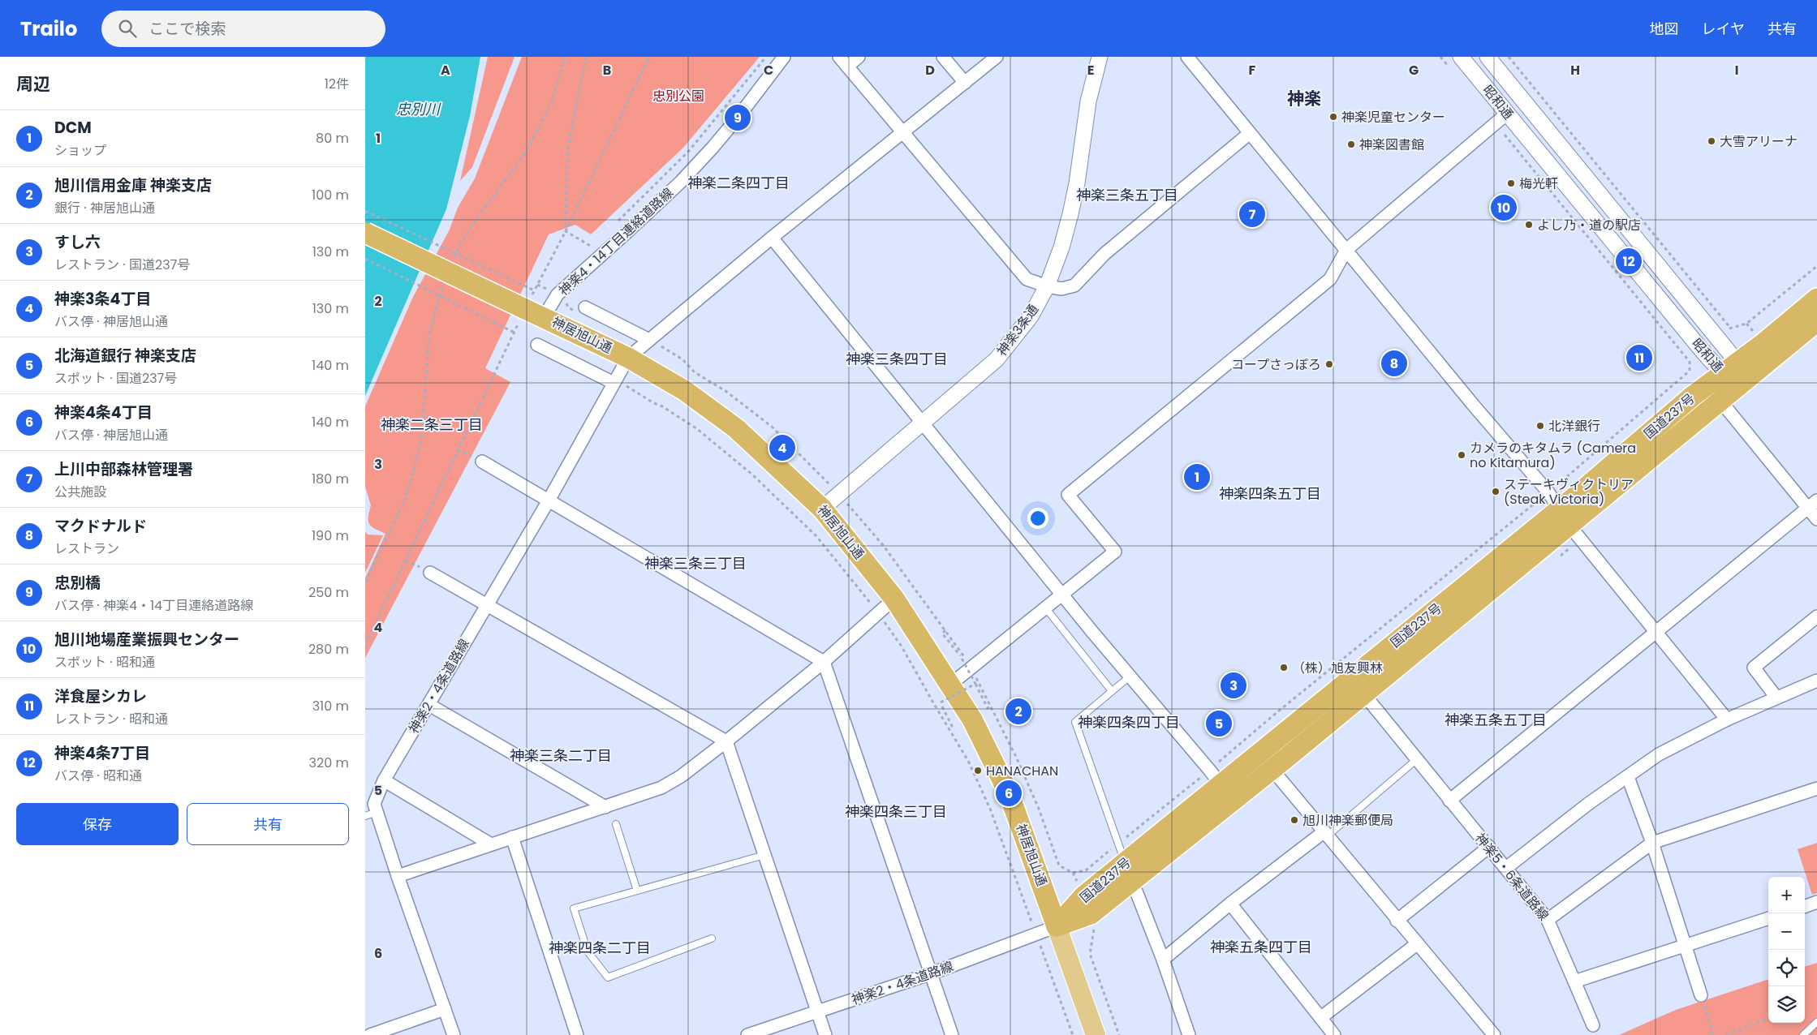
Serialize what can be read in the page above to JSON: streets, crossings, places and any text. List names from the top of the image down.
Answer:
{
  "streets": {
    "highway": ["神居旭山通", "国道237号"],
    "street": [
      "昭和通",
      "神楽4・14丁目連絡道路線",
      "神楽3条通",
      "神楽2・4条道路線",
      "神楽5・6条道路線"
    ]
  },
  "crossings": [
    ["昭和通", "国道237号"],
    ["神楽4・14丁目連絡道路線", "神居旭山通"],
    ["神楽3条通", "神居旭山通"],
    ["神居旭山通", "国道237号"],
    ["神居旭山通", "神楽2・4条道路線"],
    ["国道237号", "神楽2・4条道路線"],
    ["国道237号", "神楽5・6条道路線"]
  ],
  "districts": [
    "神楽",
    "神楽二条四丁目",
    "神楽三条五丁目",
    "神楽三条四丁目",
    "神楽二条三丁目",
    "神楽四条五丁目",
    "神楽三条三丁目",
    "神楽五条五丁目",
    "神楽四条四丁目",
    "神楽三条二丁目",
    "神楽四条三丁目",
    "神楽五条四丁目",
    "神楽四条二丁目"
  ],
  "water": ["忠別川"],
  "parks": ["忠別公園"],
  "places": [
    "神楽児童センター",
    "大雪アリーナ",
    "神楽図書館",
    "梅光軒",
    "よし乃・道の駅店",
    "コープさっぽろ",
    "北洋銀行",
    "カメラのキタムラ (Camera no Kitamura)",
    "ステーキヴィクトリア (Steak Victoria)",
    "（株）旭友興林",
    "HANACHAN",
    "旭川神楽郵便局"
  ],
  "page": {
    "header": "Trailo",
    "search": "ここで検索",
    "nav": ["地図", "レイヤ", "共有"],
    "heading": ["周辺", "12件"],
    "pins": [
      "9",
      "10",
      "7",
      "12",
      "11",
      "8",
      "4",
      "1",
      "3",
      "2",
      "5",
      "6"
    ],
    "list": [
      {
        "mark": "1",
        "name": "DCM",
        "note": "ショップ",
        "value": "80 m"
      },
      {
        "mark": "2",
        "name": "旭川信用金庫 神楽支店",
        "note": "銀行 · 神居旭山通",
        "value": "100 m"
      },
      {
        "mark": "3",
        "name": "すし六",
        "note": "レストラン · 国道237号",
        "value": "130 m"
      },
      {
        "mark": "4",
        "name": "神楽3条4丁目",
        "note": "バス停 · 神居旭山通",
        "value": "130 m"
      },
      {
        "mark": "5",
        "name": "北海道銀行 神楽支店",
        "note": "スポット · 国道237号",
        "value": "140 m"
      },
      {
        "mark": "6",
        "name": "神楽4条4丁目",
        "note": "バス停 · 神居旭山通",
        "value": "140 m"
      },
      {
        "mark": "7",
        "name": "上川中部森林管理署",
        "note": "公共施設",
        "value": "180 m"
      },
      {
        "mark": "8",
        "name": "マクドナルド",
        "note": "レストラン",
        "value": "190 m"
      },
      {
        "mark": "9",
        "name": "忠別橋",
        "note": "バス停 · 神楽4・14丁目連絡道路線",
        "value": "250 m"
      },
      {
        "mark": "10",
        "name": "旭川地場産業振興センター",
        "note": "スポット · 昭和通",
        "value": "280 m"
      },
      {
        "mark": "11",
        "name": "洋食屋シカレ",
        "note": "レストラン · 昭和通",
        "value": "310 m"
      },
      {
        "mark": "12",
        "name": "神楽4条7丁目",
        "note": "バス停 · 昭和通",
        "value": "320 m"
      }
    ],
    "buttons": ["保存", "共有"],
    "map_buttons": ["+", "−"]
  },
  "grid": {
    "columns": [
      "A",
      "B",
      "C",
      "D",
      "E",
      "F",
      "G",
      "H",
      "I"
    ],
    "rows": [
      "1",
      "2",
      "3",
      "4",
      "5",
      "6"
    ]
  }
}
